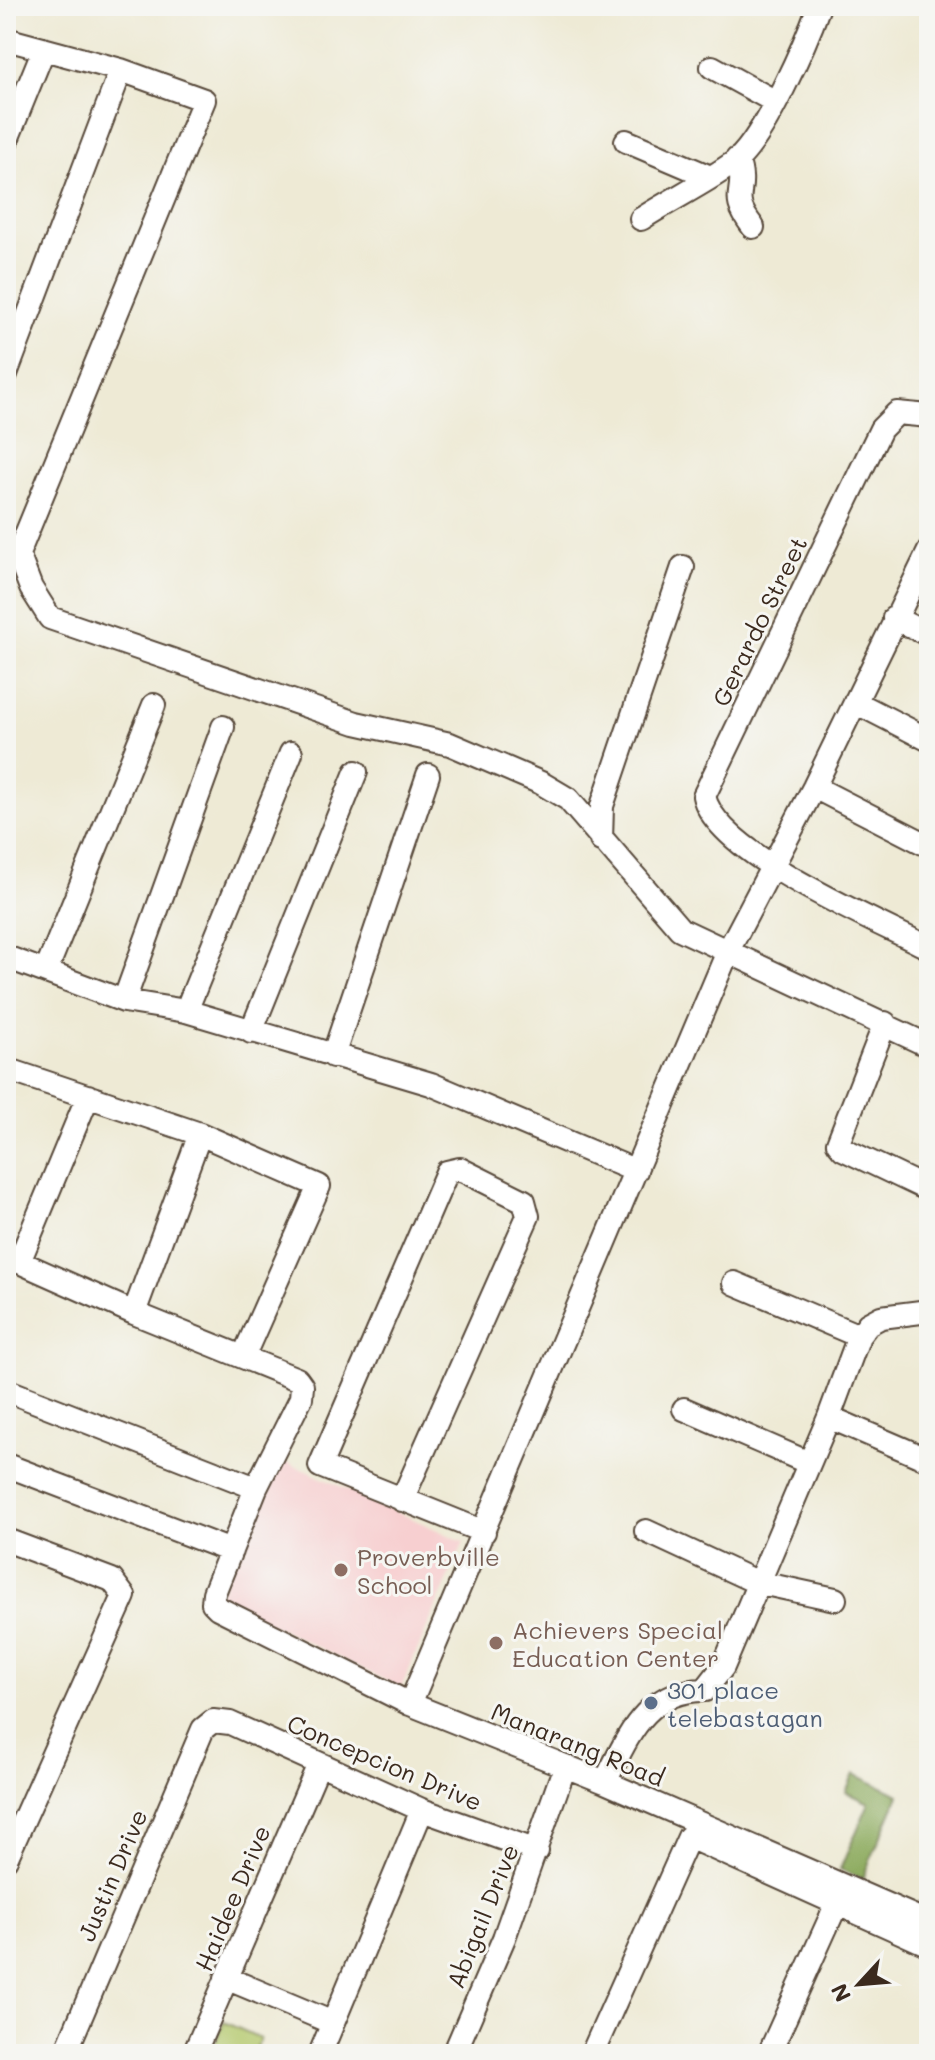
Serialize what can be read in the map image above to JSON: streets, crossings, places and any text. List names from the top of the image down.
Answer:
{
  "streets": {
    "street": [
      "Gerardo Street",
      "Manarang Road",
      "Concepcion Drive",
      "Justin Drive",
      "Haidee Drive",
      "Abigail Drive"
    ]
  },
  "crossings": [
    ["Manarang Road", "Abigail Drive"],
    ["Concepcion Drive", "Justin Drive"],
    ["Concepcion Drive", "Haidee Drive"],
    ["Concepcion Drive", "Abigail Drive"]
  ],
  "places": ["Proverbville School", "Achievers Special Education Center", "301 place telebastagan"],
  "north": "bottom left"
}
